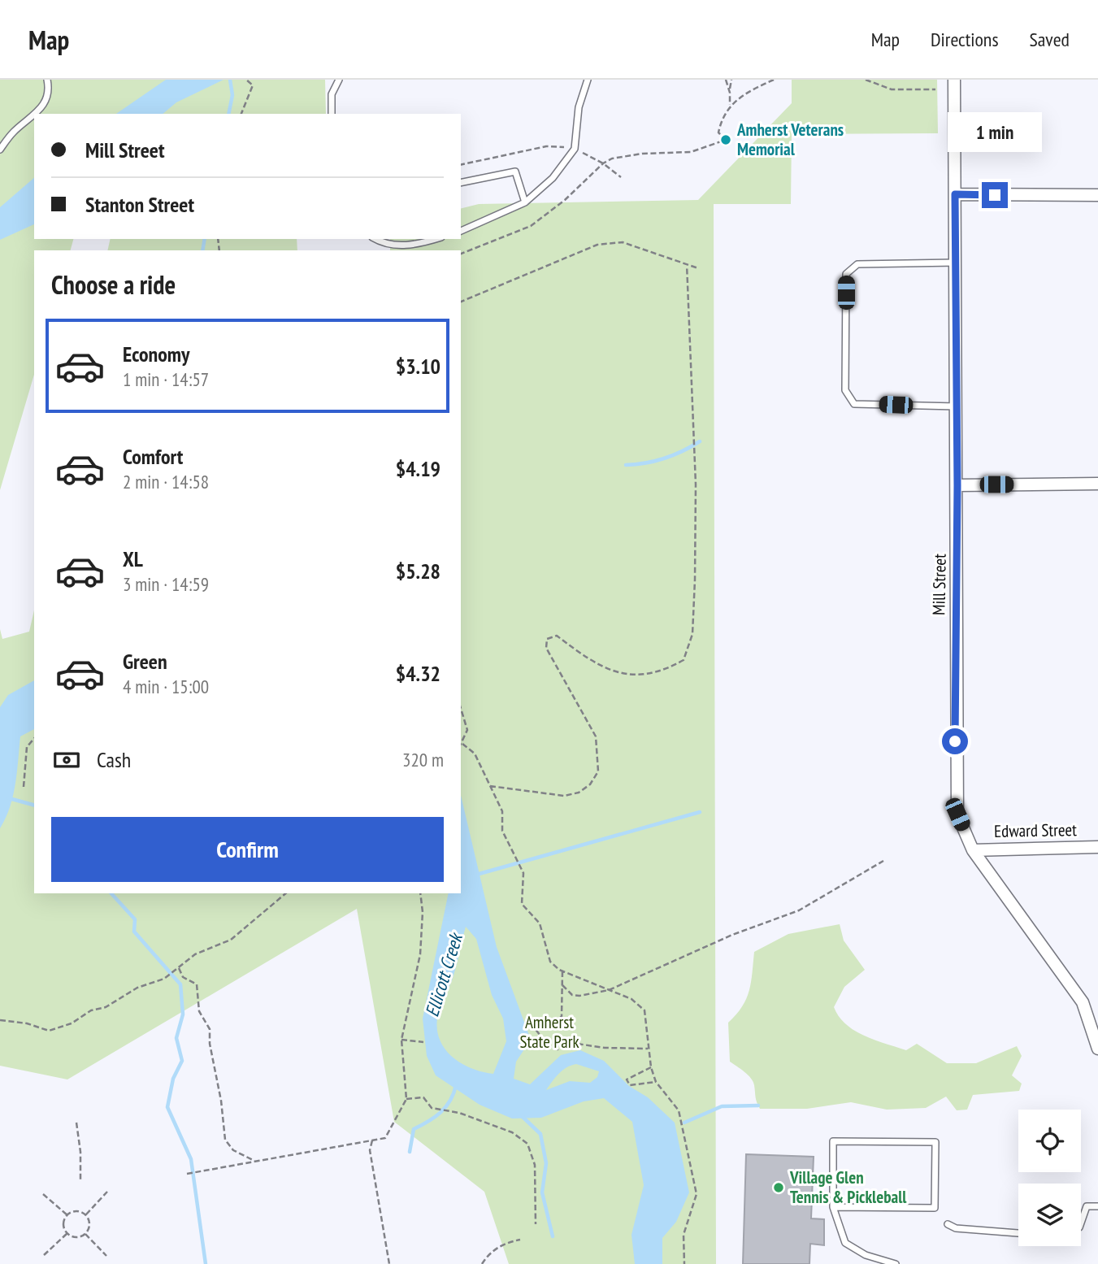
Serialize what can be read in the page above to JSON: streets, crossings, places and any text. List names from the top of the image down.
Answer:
{
  "streets": {
    "street": ["Mill Street", "Edward Street"]
  },
  "crossings": [
    ["Mill Street", "Edward Street"]
  ],
  "water": ["Ellicott Creek"],
  "parks": ["Amherst State Park"],
  "places": ["Amherst Veterans Memorial", "Village Glen Tennis & Pickleball"],
  "page": {
    "header": "Map",
    "nav": ["Map", "Directions", "Saved"],
    "bubble": "1 min",
    "banner": ["Mill Street", "Stanton Street"],
    "heading": "Choose a ride",
    "list": [
      {
        "name": "Economy",
        "note": "1 min · 14:57",
        "value": "$3.10"
      },
      {
        "name": "Comfort",
        "note": "2 min · 14:58",
        "value": "$4.19"
      },
      {
        "name": "XL",
        "note": "3 min · 14:59",
        "value": "$5.28"
      },
      {
        "name": "Green",
        "note": "4 min · 15:00",
        "value": "$4.32"
      }
    ],
    "pay": ["Cash", "320 m"],
    "buttons": "Confirm"
  }
}
